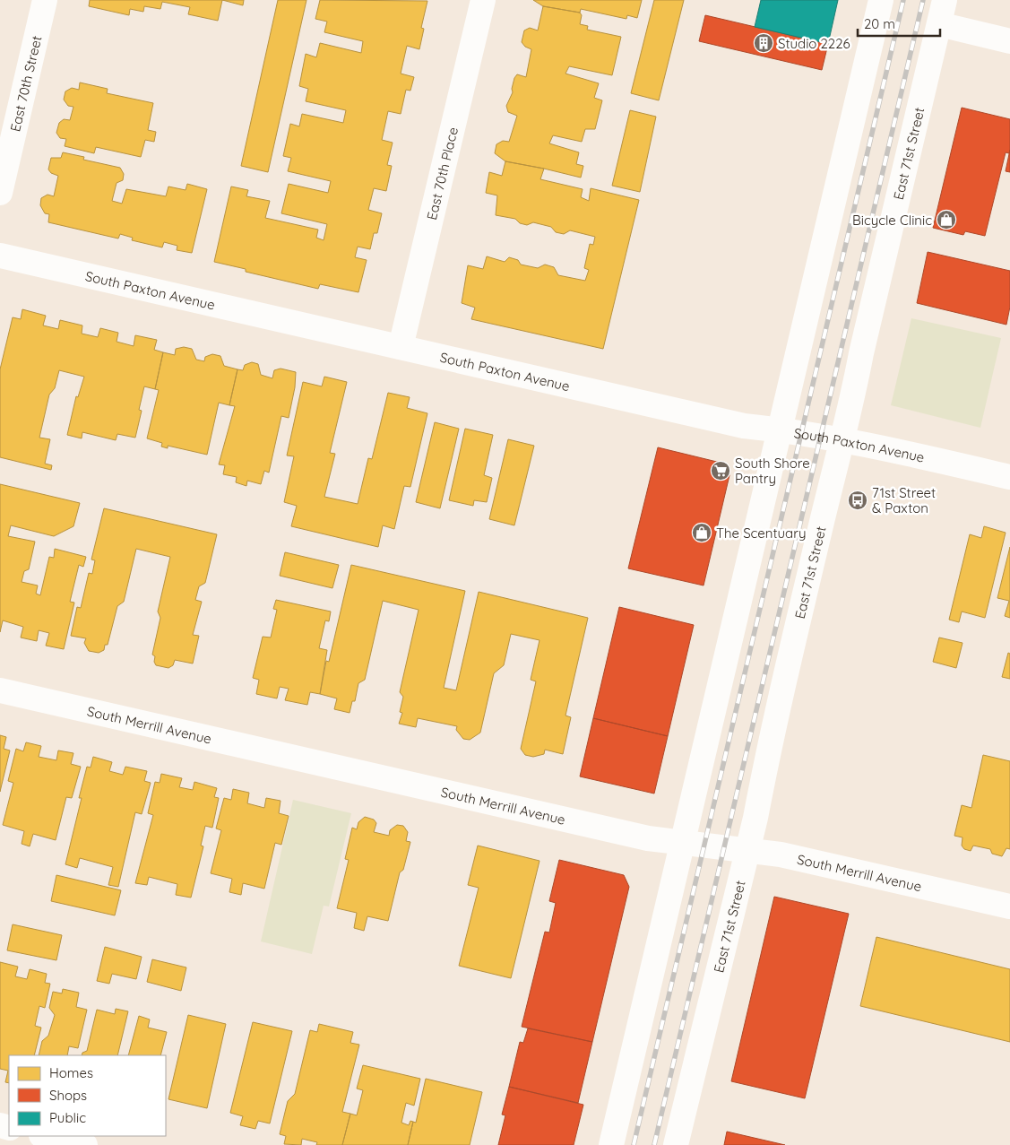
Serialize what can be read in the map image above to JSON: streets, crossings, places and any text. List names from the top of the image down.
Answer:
{
  "streets": {
    "street": [
      "East 70th Street",
      "East 71st Street",
      "East 70th Place",
      "South Paxton Avenue",
      "South Merrill Avenue"
    ]
  },
  "crossings": [
    ["East 71st Street", "South Paxton Avenue"],
    ["East 71st Street", "South Merrill Avenue"],
    ["East 70th Place", "South Paxton Avenue"]
  ],
  "places": {
    "building": ["Studio 2226"],
    "shop": ["Bicycle Clinic", "The Scentuary"],
    "supermarket": ["South Shore Pantry"],
    "bus stop": ["71st Street & Paxton"]
  },
  "legend": ["Homes", "Shops", "Public"],
  "scale_bar": "20 m"
}
